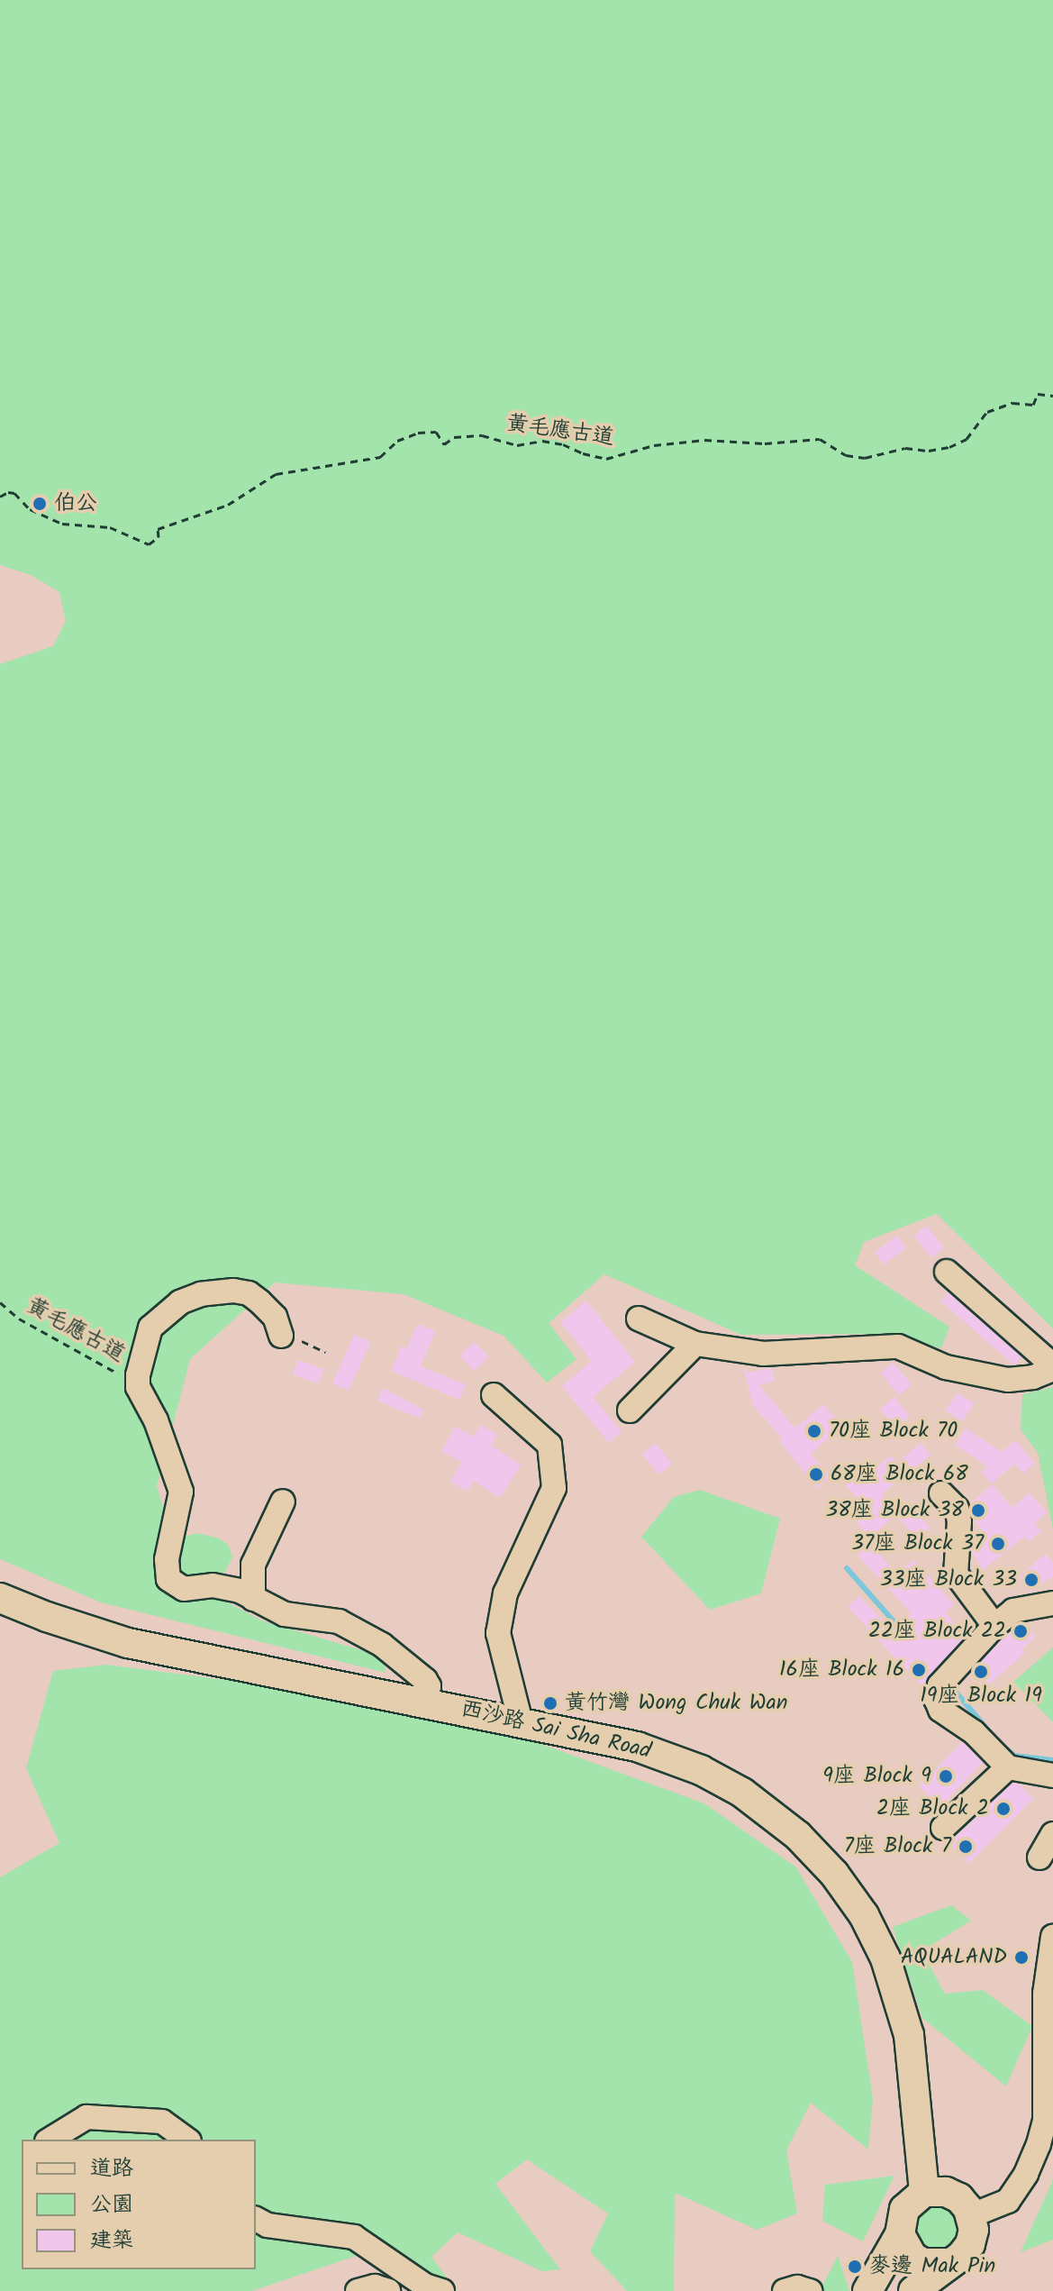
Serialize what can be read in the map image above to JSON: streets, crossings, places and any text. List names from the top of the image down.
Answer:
{
  "streets": {
    "main road": ["西沙路 Sai Sha Road"],
    "path": ["黃毛應古道"]
  },
  "places": [
    "伯公",
    "70座 Block 70",
    "68座 Block 68",
    "38座 Block 38",
    "37座 Block 37",
    "33座 Block 33",
    "22座 Block 22",
    "16座 Block 16",
    "19座 Block 19",
    "黃竹灣 Wong Chuk Wan",
    "9座 Block 9",
    "2座 Block 2",
    "7座 Block 7",
    "AQUALAND",
    "麥邊 Mak Pin"
  ],
  "legend": ["道路", "公園", "建築"]
}
